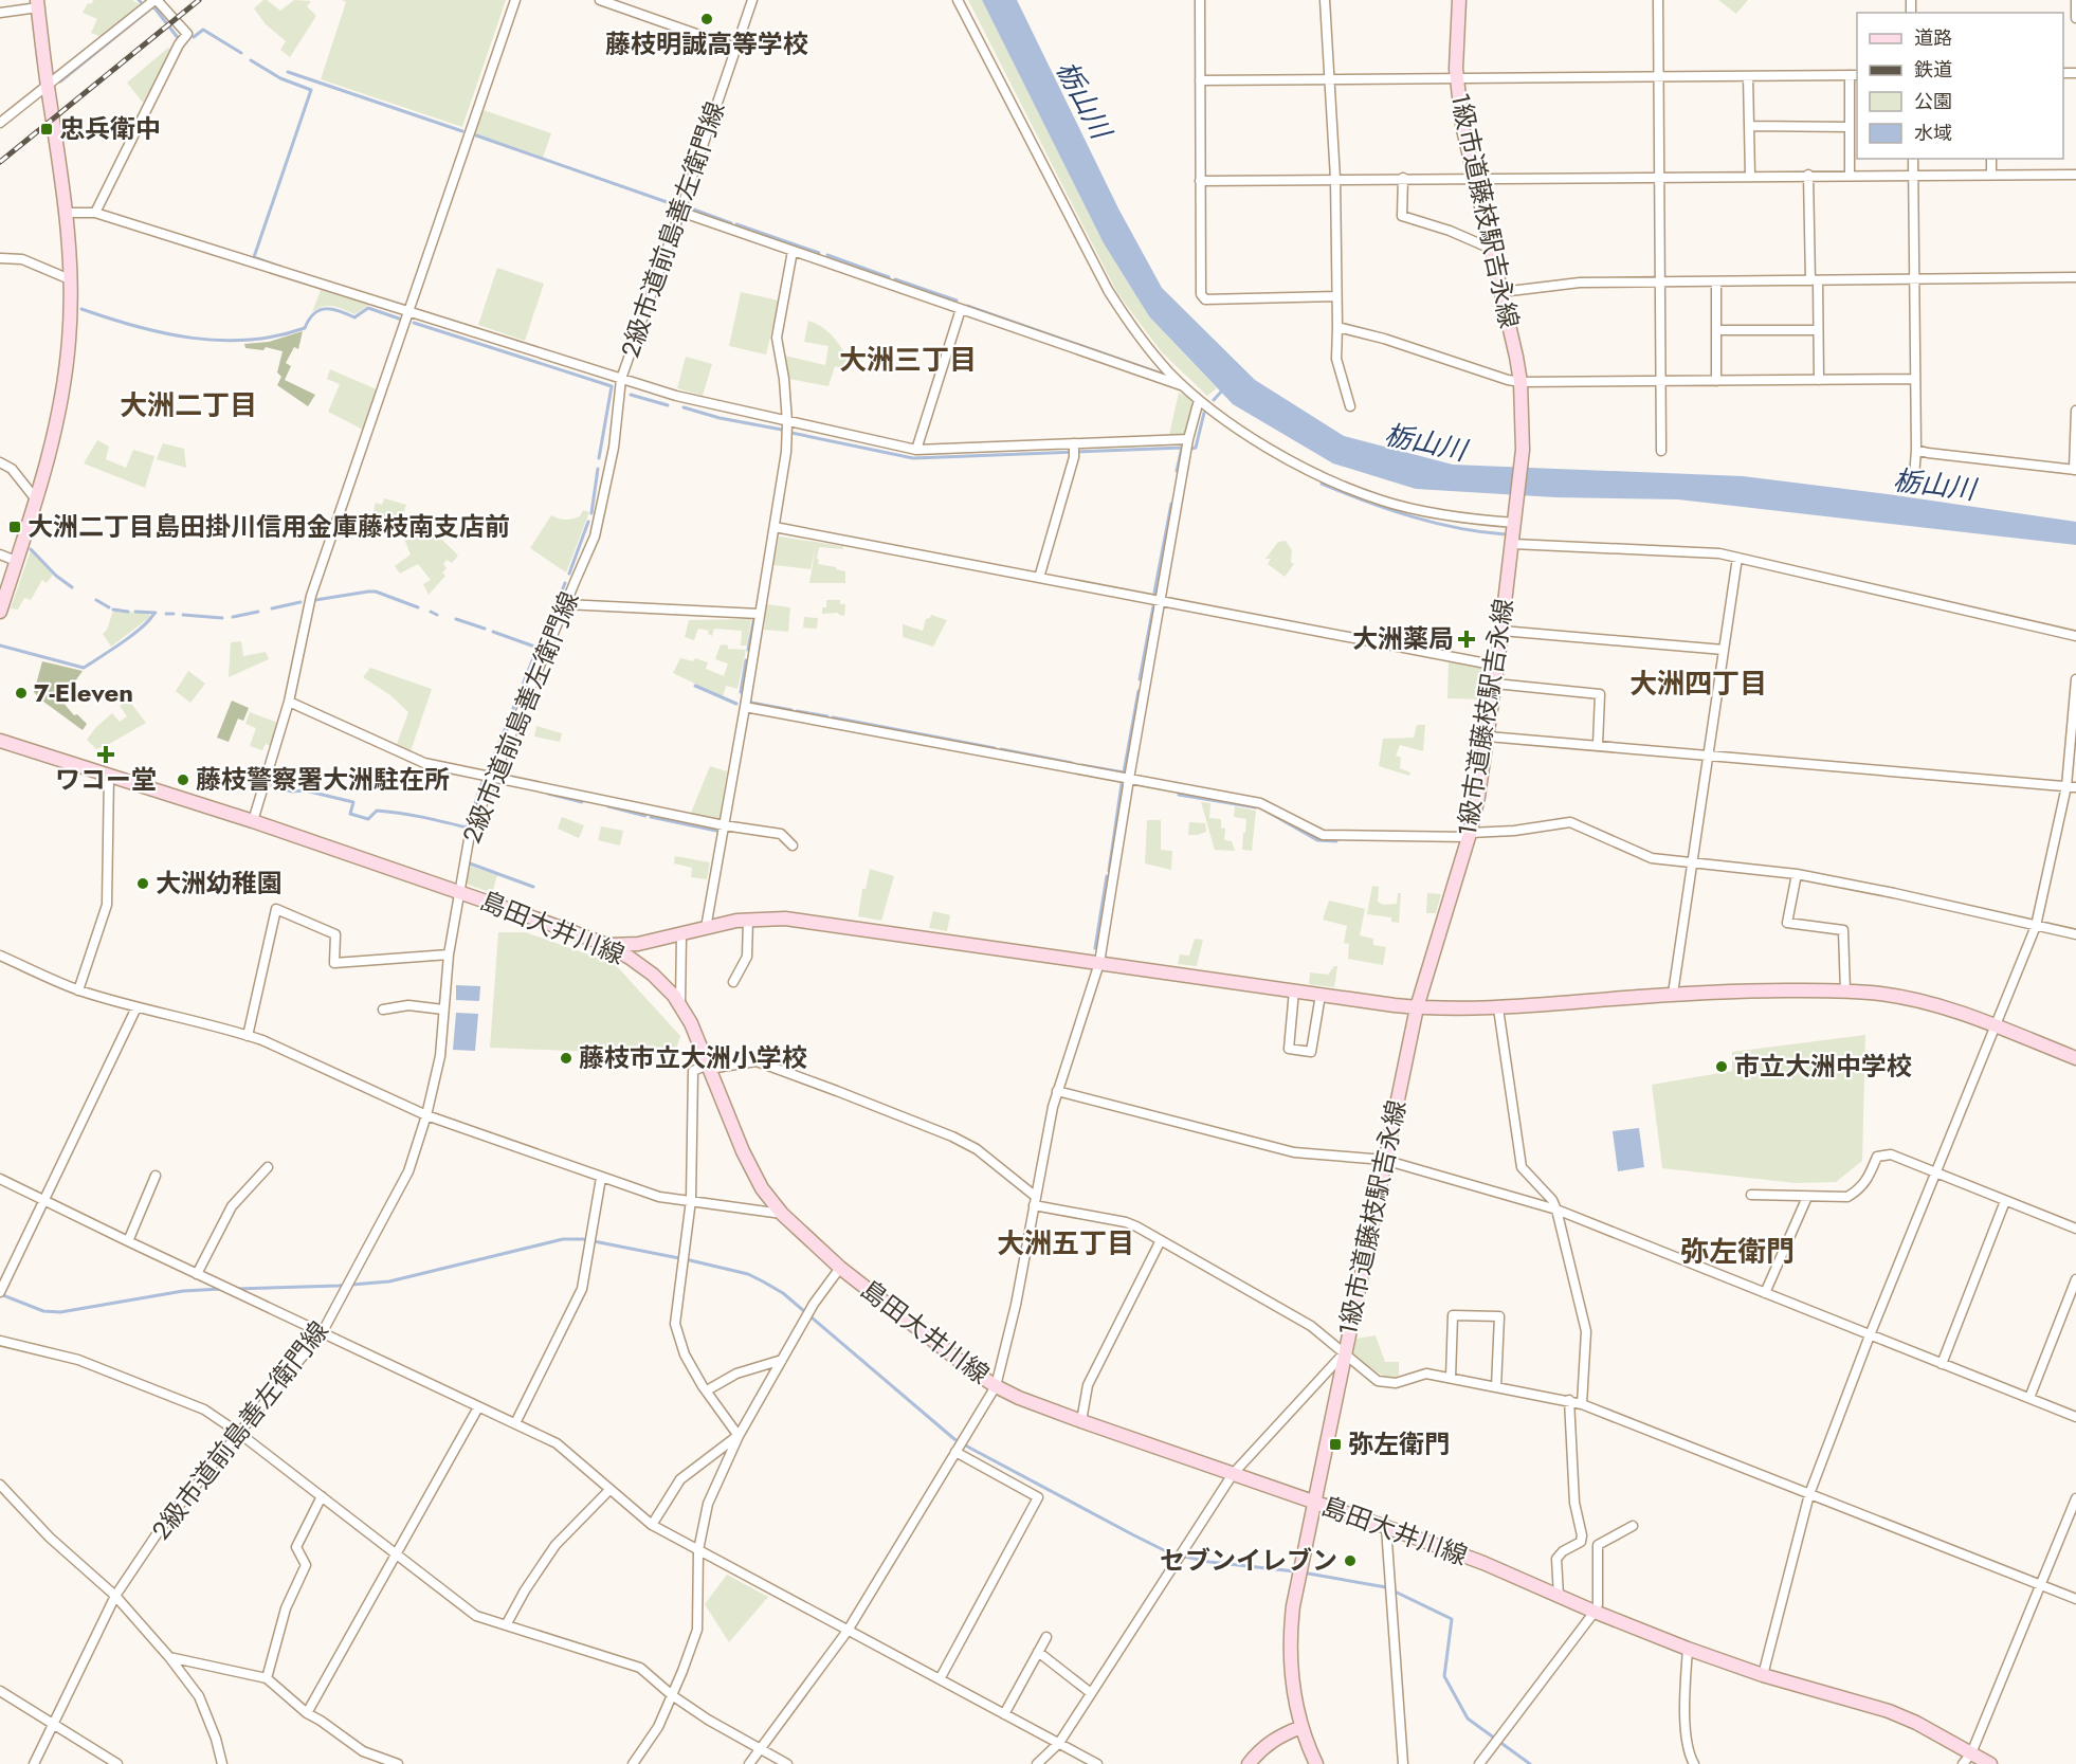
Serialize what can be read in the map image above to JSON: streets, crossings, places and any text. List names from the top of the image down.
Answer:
{
  "streets": {
    "street": ["1級市道藤枝駅吉永線", "2級市道前島善左衛門線", "島田大井川線"]
  },
  "crossings": [
    ["1級市道藤枝駅吉永線", "島田大井川線"],
    ["2級市道前島善左衛門線", "島田大井川線"]
  ],
  "districts": [
    "大洲三丁目",
    "大洲二丁目",
    "大洲四丁目",
    "大洲五丁目",
    "弥左衛門"
  ],
  "water": ["栃山川"],
  "places": {
    "other": [
      "藤枝明誠高等学校",
      "7-Eleven",
      "藤枝警察署大洲駐在所",
      "大洲幼稚園",
      "藤枝市立大洲小学校",
      "市立大洲中学校",
      "セブンイレブン"
    ],
    "transit": ["忠兵衛中", "大洲二丁目島田掛川信用金庫藤枝南支店前", "弥左衛門"],
    "health": ["大洲薬局", "ワコー堂"]
  },
  "legend": [
    "道路",
    "鉄道",
    "公園",
    "水域"
  ]
}
